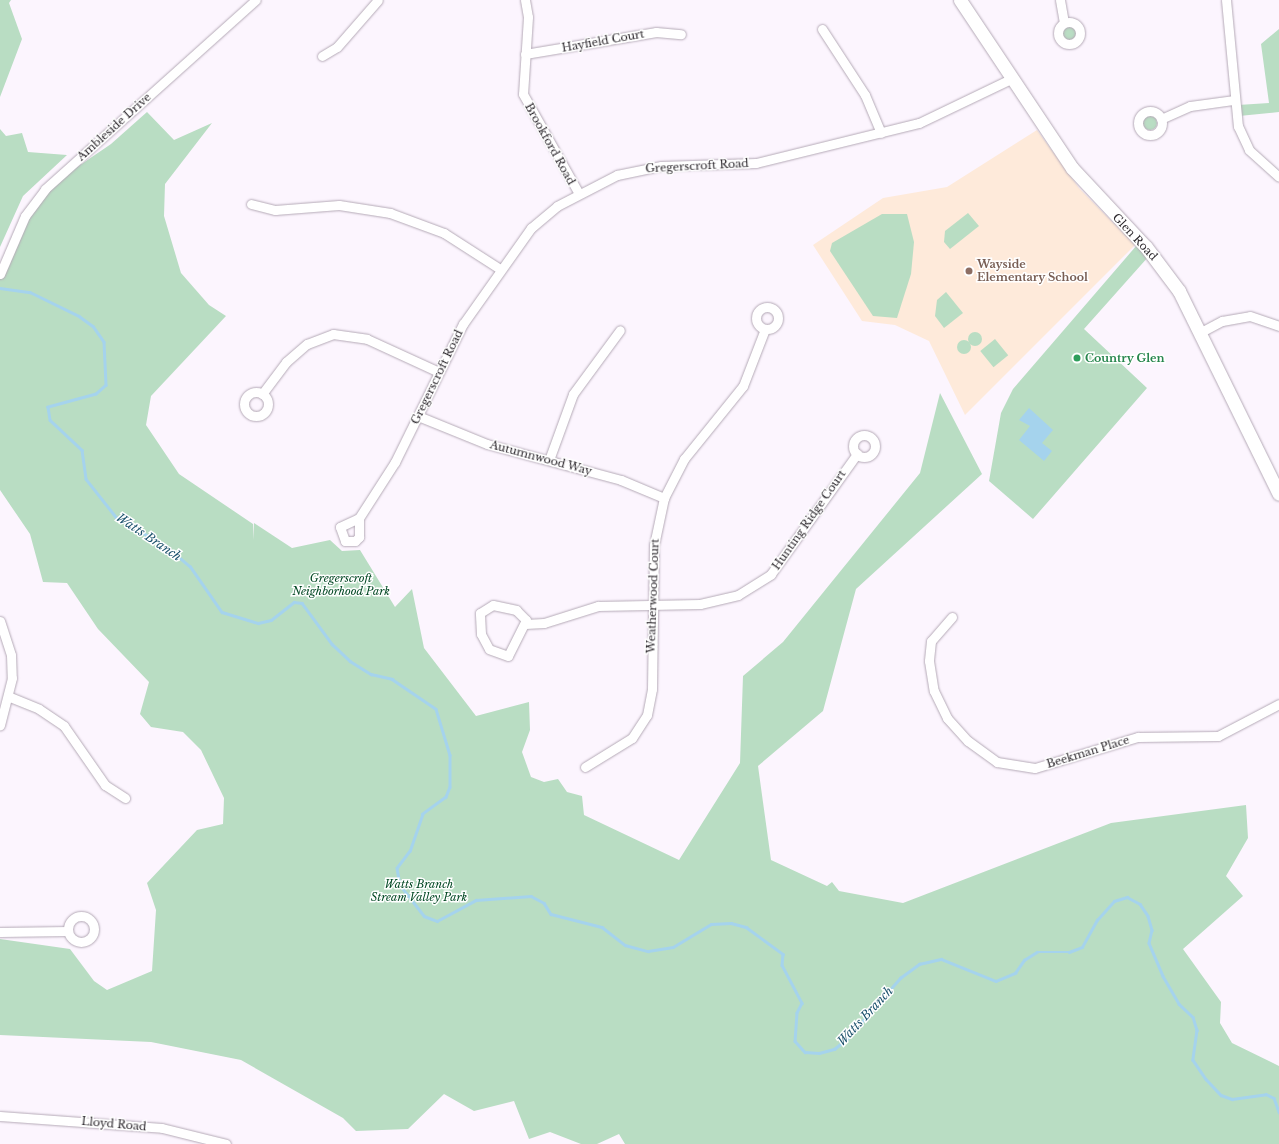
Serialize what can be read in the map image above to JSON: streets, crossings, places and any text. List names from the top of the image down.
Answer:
{
  "streets": {
    "main road": ["Glen Road"],
    "street": [
      "Hayfield Court",
      "Ambleside Drive",
      "Brookford Road",
      "Gregerscroft Road",
      "Autumnwood Way",
      "Hunting Ridge Court",
      "Weatherwood Court",
      "Beekman Place",
      "Lloyd Road"
    ]
  },
  "crossings": [
    ["Hayfield Court", "Brookford Road"],
    ["Brookford Road", "Gregerscroft Road"],
    ["Gregerscroft Road", "Glen Road"],
    ["Gregerscroft Road", "Autumnwood Way"],
    ["Autumnwood Way", "Weatherwood Court"],
    ["Hunting Ridge Court", "Weatherwood Court"]
  ],
  "water": ["Watts Branch"],
  "parks": ["Gregerscroft Neighborhood Park", "Watts Branch Stream Valley Park"],
  "places": ["Wayside Elementary School", "Country Glen"]
}
